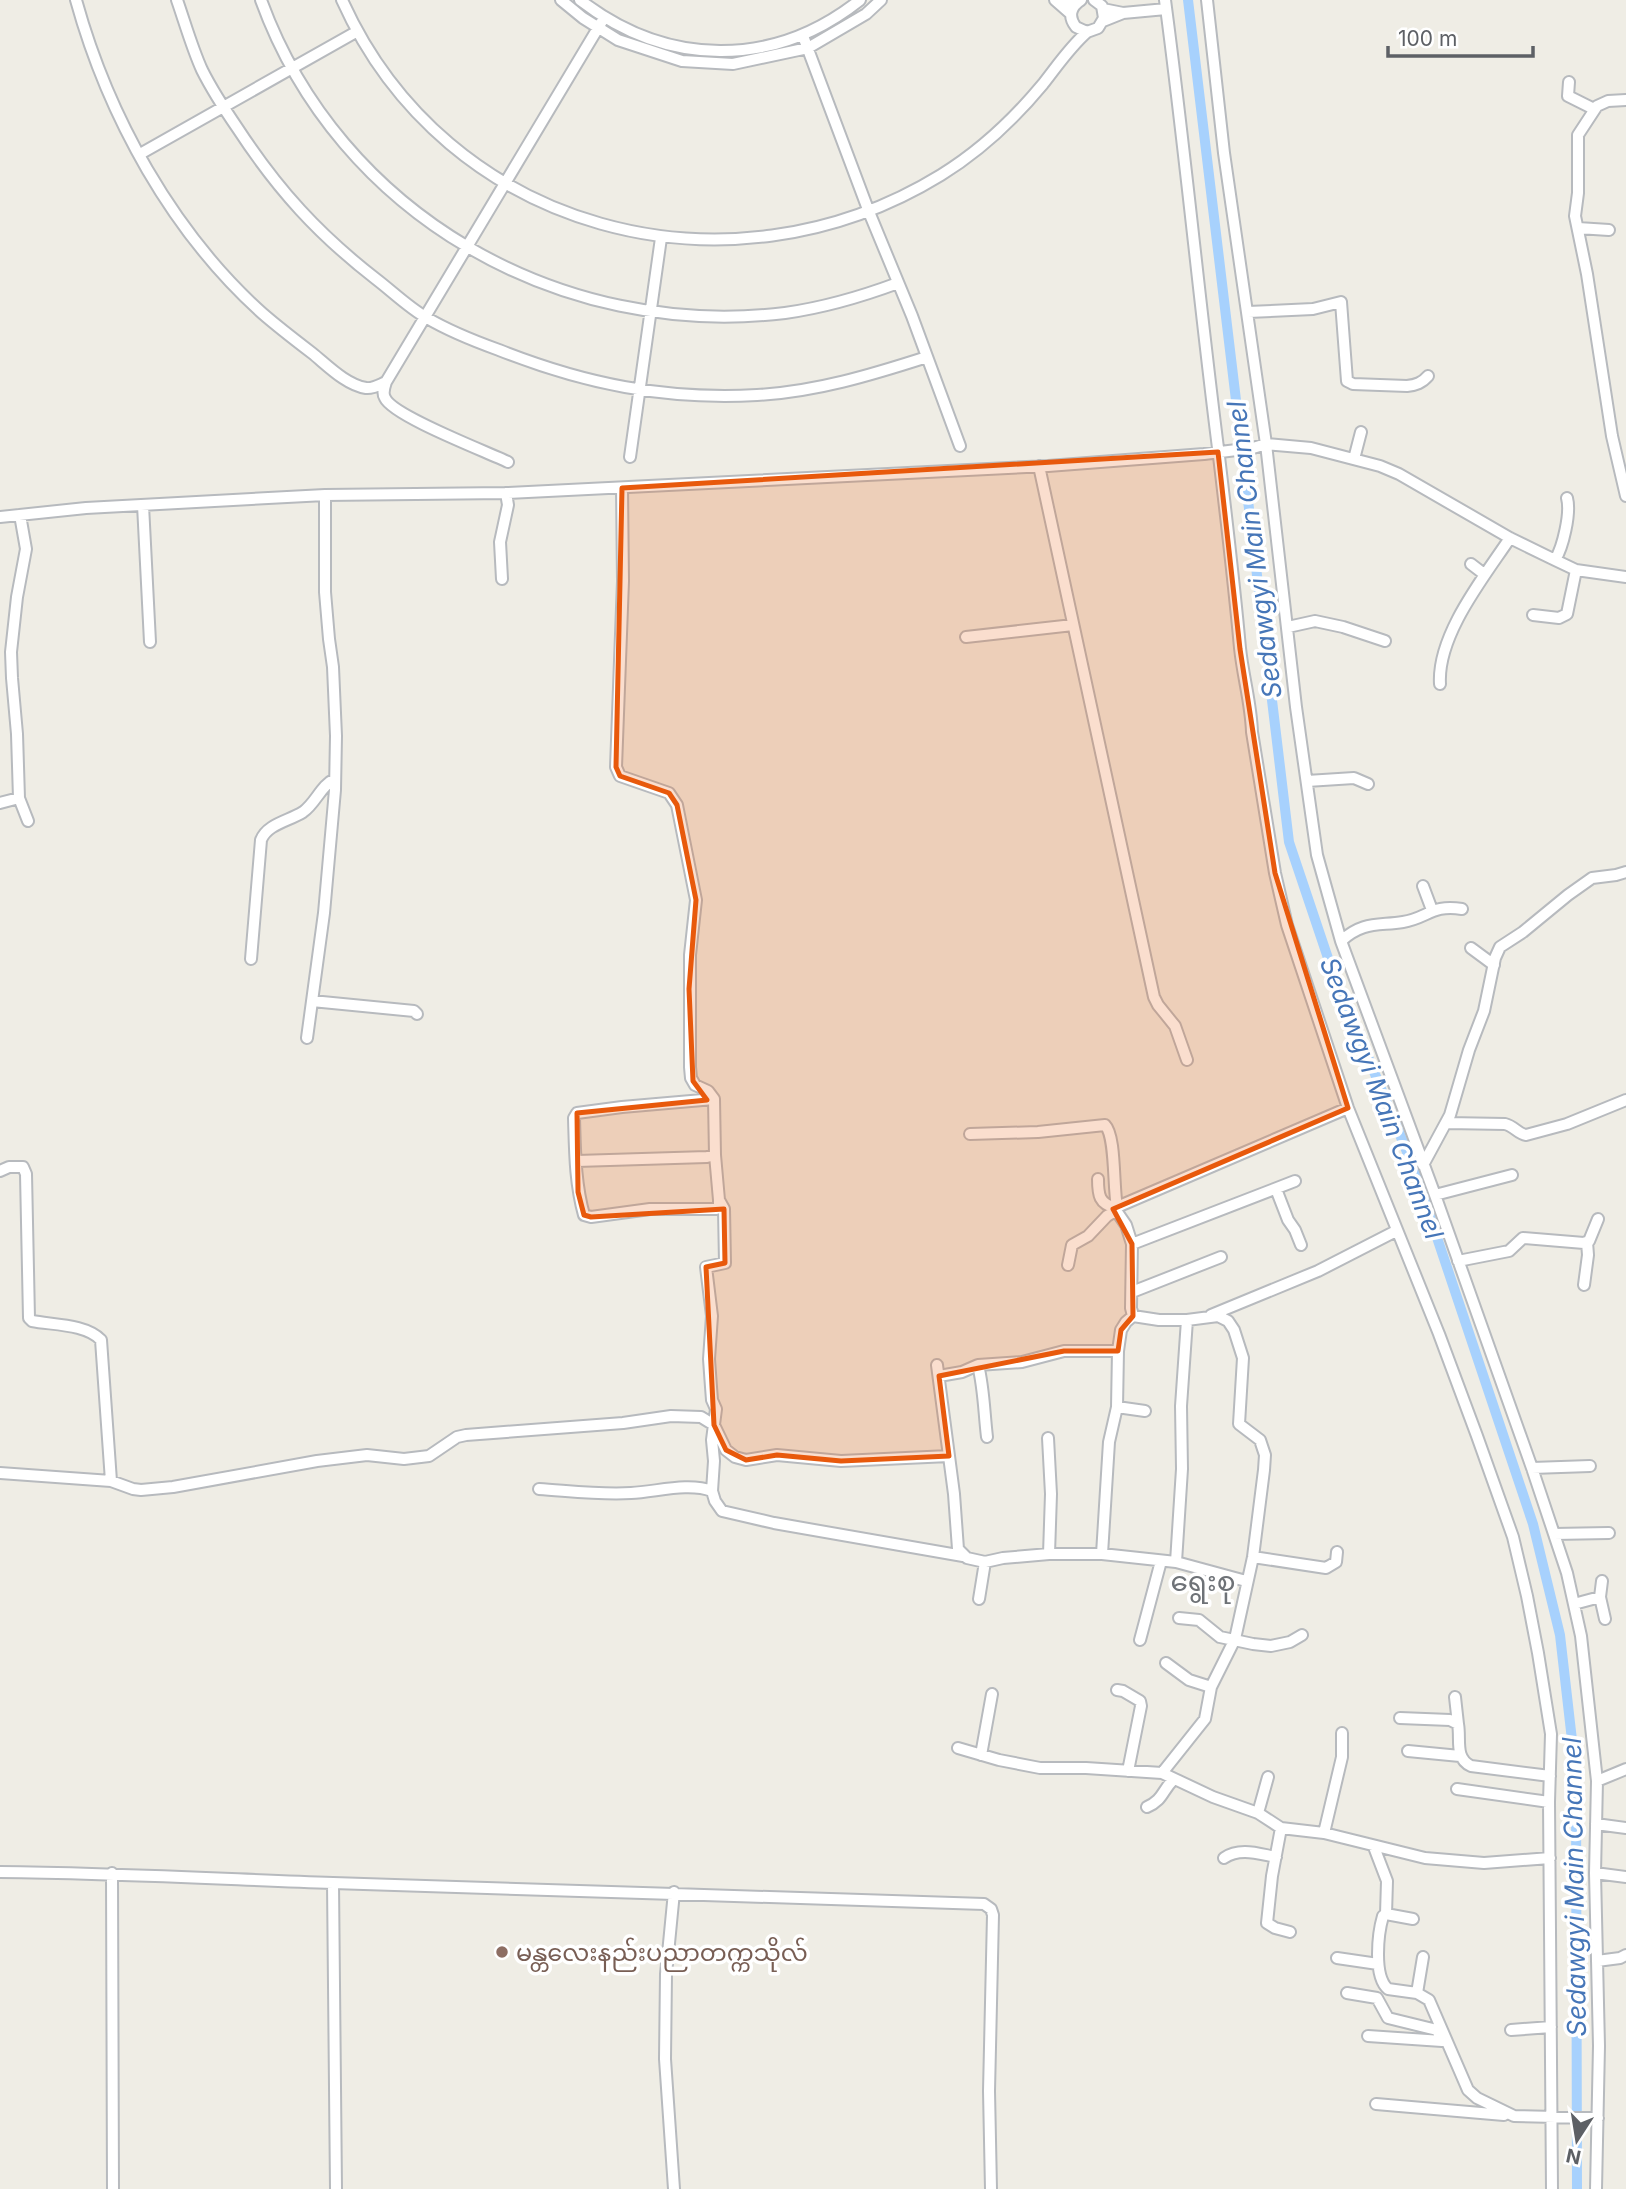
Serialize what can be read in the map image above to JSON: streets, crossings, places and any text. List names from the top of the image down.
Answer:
{
  "districts": ["ရွေးစု"],
  "water": ["Sedawgyi Main Channel"],
  "places": ["မန္တလေးနည်းပညာတက္ကသိုလ်"],
  "scale_bar": "100 m",
  "north": "bottom"
}
